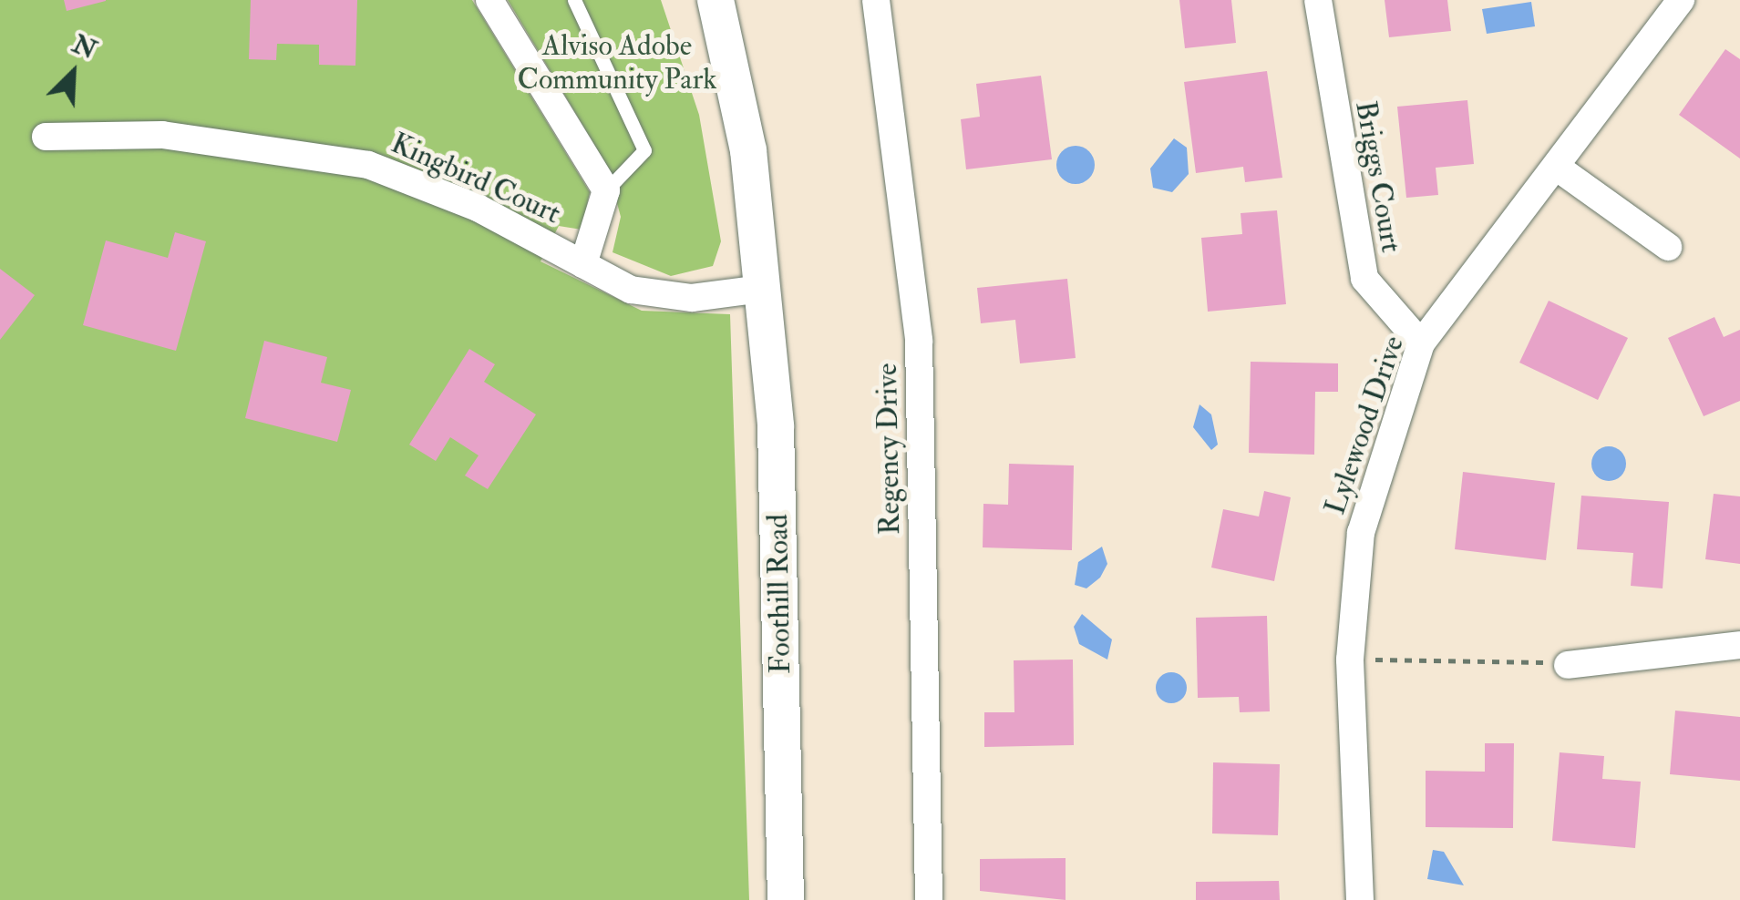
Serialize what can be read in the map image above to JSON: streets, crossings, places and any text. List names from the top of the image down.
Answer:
{
  "streets": {
    "main road": ["Foothill Road"],
    "street": [
      "Briggs Court",
      "Kingbird Court",
      "Lylewood Drive",
      "Regency Drive"
    ]
  },
  "crossings": [
    ["Briggs Court", "Lylewood Drive"],
    ["Kingbird Court", "Foothill Road"]
  ],
  "parks": ["Alviso Adobe Community Park"],
  "north": "top right"
}
